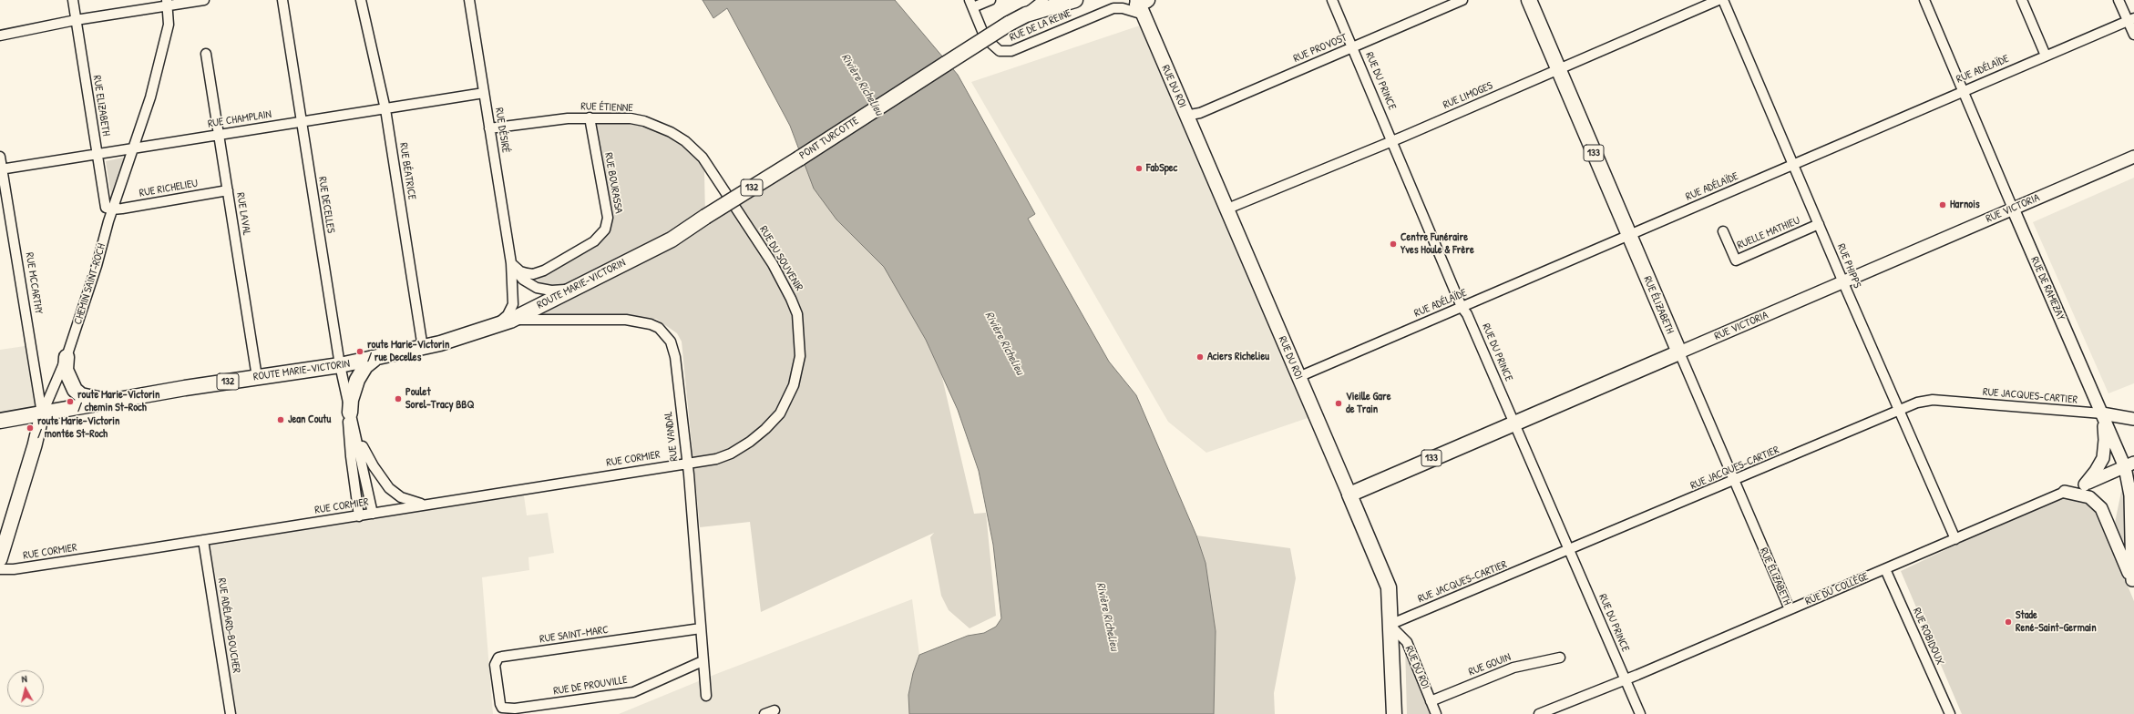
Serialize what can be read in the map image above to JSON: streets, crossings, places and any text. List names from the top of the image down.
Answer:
{
  "streets": {
    "main road": [
      "RUE DU ROI",
      "PONT TURCOTTE",
      "133",
      "132",
      "RUE VICTORIA",
      "CHEMIN SAINT-ROCH",
      "ROUTE MARIE-VICTORIN",
      "RUE ÉLIZABETH"
    ],
    "street": [
      "RUE DE LA REINE",
      "RUE PROVOST",
      "RUE ADÉLAÏDE",
      "RUE DU PRINCE",
      "RUE LIMOGES",
      "RUE ELIZABETH",
      "RUE ÉTIENNE",
      "RUE CHAMPLAIN",
      "RUE DÉSIRÉ",
      "RUE BÉATRICE",
      "RUE BOURASSA",
      "RUE RICHELIEU",
      "RUE DECELLES",
      "RUE LAVAL",
      "RUELLE MATHIEU",
      "RUE DU SOUVENIR",
      "RUE PHIPPS",
      "RUE MCCARTHY",
      "RUE DE RAMEZAY",
      "RUE JACQUES-CARTIER",
      "RUE VANDAL",
      "RUE CORMIER",
      "RUE DU COLLÈGE",
      "RUE ADÉLARD-BOUCHER",
      "RUE SAINT-MARC",
      "RUE ROBIDOUX",
      "RUE GOUIN",
      "RUE DE PROUVILLE"
    ]
  },
  "crossings": [
    ["RUE DE LA REINE", "RUE DU ROI"],
    ["RUE PROVOST", "RUE DU PRINCE"],
    ["RUE PROVOST", "RUE DU ROI"],
    ["RUE ADÉLAÏDE", "RUE DU PRINCE"],
    ["RUE ADÉLAÏDE", "RUE DU ROI"],
    ["RUE ADÉLAÏDE", "RUE PHIPPS"],
    ["RUE ADÉLAÏDE", "RUE DE RAMEZAY"],
    ["RUE ADÉLAÏDE", "RUE ÉLIZABETH"],
    ["RUE DU PRINCE", "RUE LIMOGES"],
    ["RUE DU PRINCE", "RUE VICTORIA"],
    ["RUE DU PRINCE", "RUE JACQUES-CARTIER"],
    ["RUE DU PRINCE", "RUE DU COLLÈGE"],
    ["RUE DU ROI", "RUE LIMOGES"],
    ["RUE DU ROI", "RUE VICTORIA"],
    ["RUE DU ROI", "RUE JACQUES-CARTIER"],
    ["RUE DU ROI", "RUE GOUIN"],
    ["RUE LIMOGES", "RUE ÉLIZABETH"],
    ["RUE ELIZABETH", "RUE CHAMPLAIN"],
    ["RUE ELIZABETH", "RUE RICHELIEU"],
    ["RUE ELIZABETH", "CHEMIN SAINT-ROCH"],
    ["RUE ÉTIENNE", "RUE DÉSIRÉ"],
    ["RUE ÉTIENNE", "RUE BOURASSA"],
    ["RUE ÉTIENNE", "RUE DU SOUVENIR"],
    ["RUE CHAMPLAIN", "RUE DÉSIRÉ"],
    ["RUE CHAMPLAIN", "RUE BÉATRICE"],
    ["RUE CHAMPLAIN", "RUE DECELLES"],
    ["RUE CHAMPLAIN", "RUE LAVAL"],
    ["RUE CHAMPLAIN", "RUE MCCARTHY"],
    ["RUE CHAMPLAIN", "CHEMIN SAINT-ROCH"],
    ["RUE DÉSIRÉ", "RUE BOURASSA"],
    ["RUE DÉSIRÉ", "ROUTE MARIE-VICTORIN"],
    ["PONT TURCOTTE", "132"],
    ["PONT TURCOTTE", "ROUTE MARIE-VICTORIN"],
    ["RUE BÉATRICE", "ROUTE MARIE-VICTORIN"],
    ["RUE RICHELIEU", "RUE LAVAL"],
    ["RUE RICHELIEU", "CHEMIN SAINT-ROCH"],
    ["RUE DECELLES", "ROUTE MARIE-VICTORIN"],
    ["RUE DECELLES", "RUE CORMIER"],
    ["RUE VICTORIA", "RUE PHIPPS"],
    ["RUE VICTORIA", "RUE DE RAMEZAY"],
    ["RUE VICTORIA", "RUE ÉLIZABETH"],
    ["RUE LAVAL", "ROUTE MARIE-VICTORIN"],
    ["RUELLE MATHIEU", "RUE PHIPPS"],
    ["RUE DU SOUVENIR", "RUE VANDAL"],
    ["RUE DU SOUVENIR", "RUE CORMIER"],
    ["RUE PHIPPS", "RUE JACQUES-CARTIER"],
    ["RUE PHIPPS", "RUE DU COLLÈGE"],
    ["RUE MCCARTHY", "CHEMIN SAINT-ROCH"],
    ["RUE MCCARTHY", "ROUTE MARIE-VICTORIN"],
    ["CHEMIN SAINT-ROCH", "ROUTE MARIE-VICTORIN"],
    ["ROUTE MARIE-VICTORIN", "RUE VANDAL"],
    ["RUE DE RAMEZAY", "RUE JACQUES-CARTIER"],
    ["RUE DE RAMEZAY", "RUE DU COLLÈGE"],
    ["RUE ÉLIZABETH", "RUE JACQUES-CARTIER"],
    ["RUE ÉLIZABETH", "RUE DU COLLÈGE"],
    ["RUE VANDAL", "RUE CORMIER"],
    ["RUE VANDAL", "RUE SAINT-MARC"],
    ["RUE VANDAL", "RUE DE PROUVILLE"],
    ["RUE CORMIER", "RUE ADÉLARD-BOUCHER"],
    ["RUE DU COLLÈGE", "RUE ROBIDOUX"],
    ["RUE SAINT-MARC", "RUE DE PROUVILLE"]
  ],
  "water": ["Rivière Richelieu"],
  "places": [
    "FabSpec",
    "Harnois",
    "Centre Funéraire Yves Houle & Frère",
    "route Marie-Victorin / rue Decelles",
    "Aciers Richelieu",
    "Poulet Sorel-Tracy BBQ",
    "route Marie-Victorin / chemin St-Roch",
    "Vieille Gare de Train",
    "Jean Coutu",
    "route Marie-Victorin / montée St-Roch",
    "Stade René-Saint-Germain"
  ],
  "north": "top"
}
